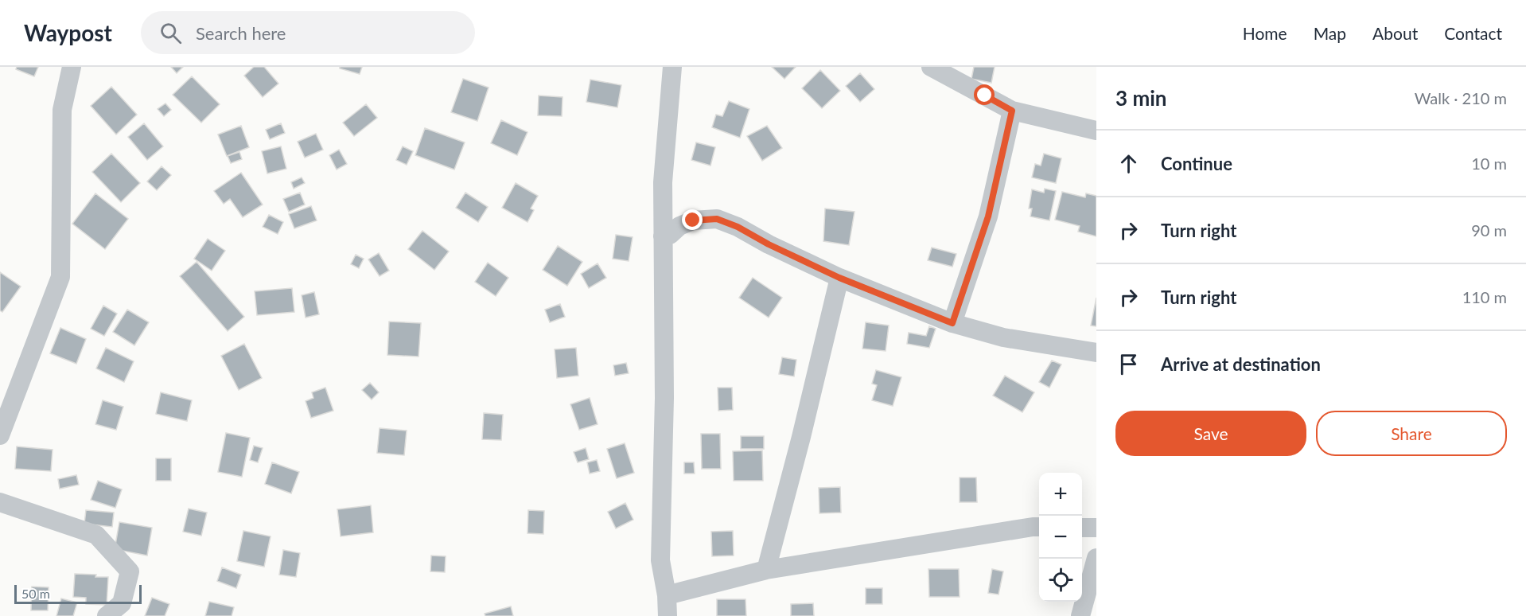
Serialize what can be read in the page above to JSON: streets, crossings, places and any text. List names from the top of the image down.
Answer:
{
  "scale_bar": "50 m",
  "page": {
    "header": "Waypost",
    "search": "Search here",
    "nav": [
      "Home",
      "Map",
      "About",
      "Contact"
    ],
    "heading": ["3 min", "Walk · 210 m"],
    "list": [
      ["Continue", "10 m"],
      ["Turn right", "90 m"],
      ["Turn right", "110 m"],
      "Arrive at destination"
    ],
    "buttons": ["Save", "Share"],
    "map_buttons": ["+", "−"],
    "scale": "50 m"
  }
}
